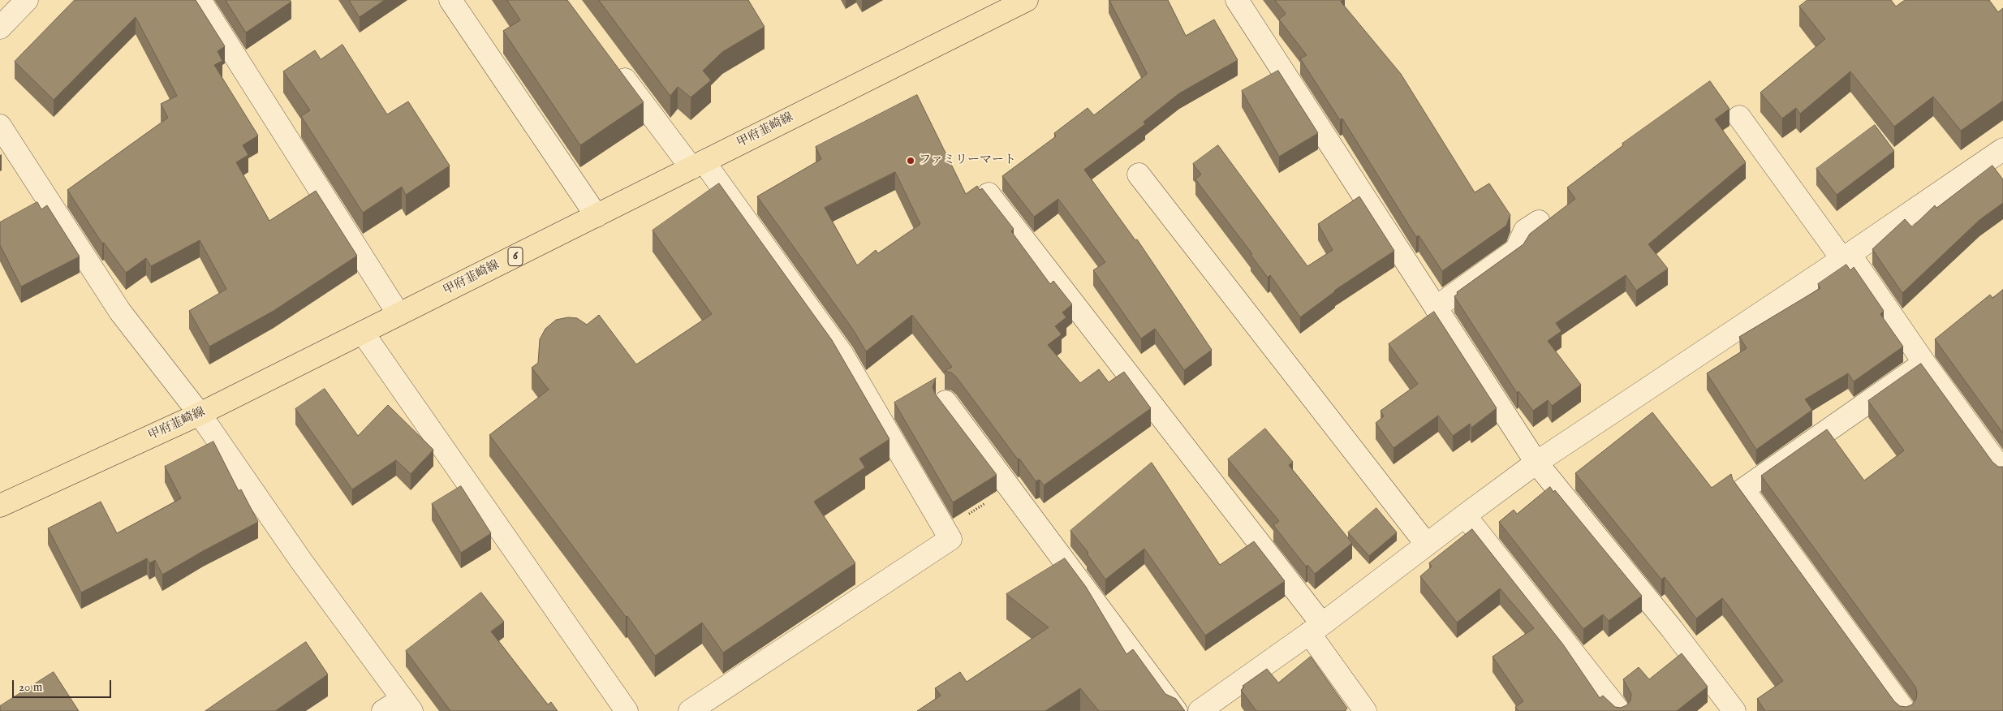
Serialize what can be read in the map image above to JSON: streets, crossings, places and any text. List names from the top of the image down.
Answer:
{
  "streets": {
    "main road": ["甲府韮崎線", "6"]
  },
  "places": ["ファミリーマート"],
  "scale_bar": "20 m"
}
